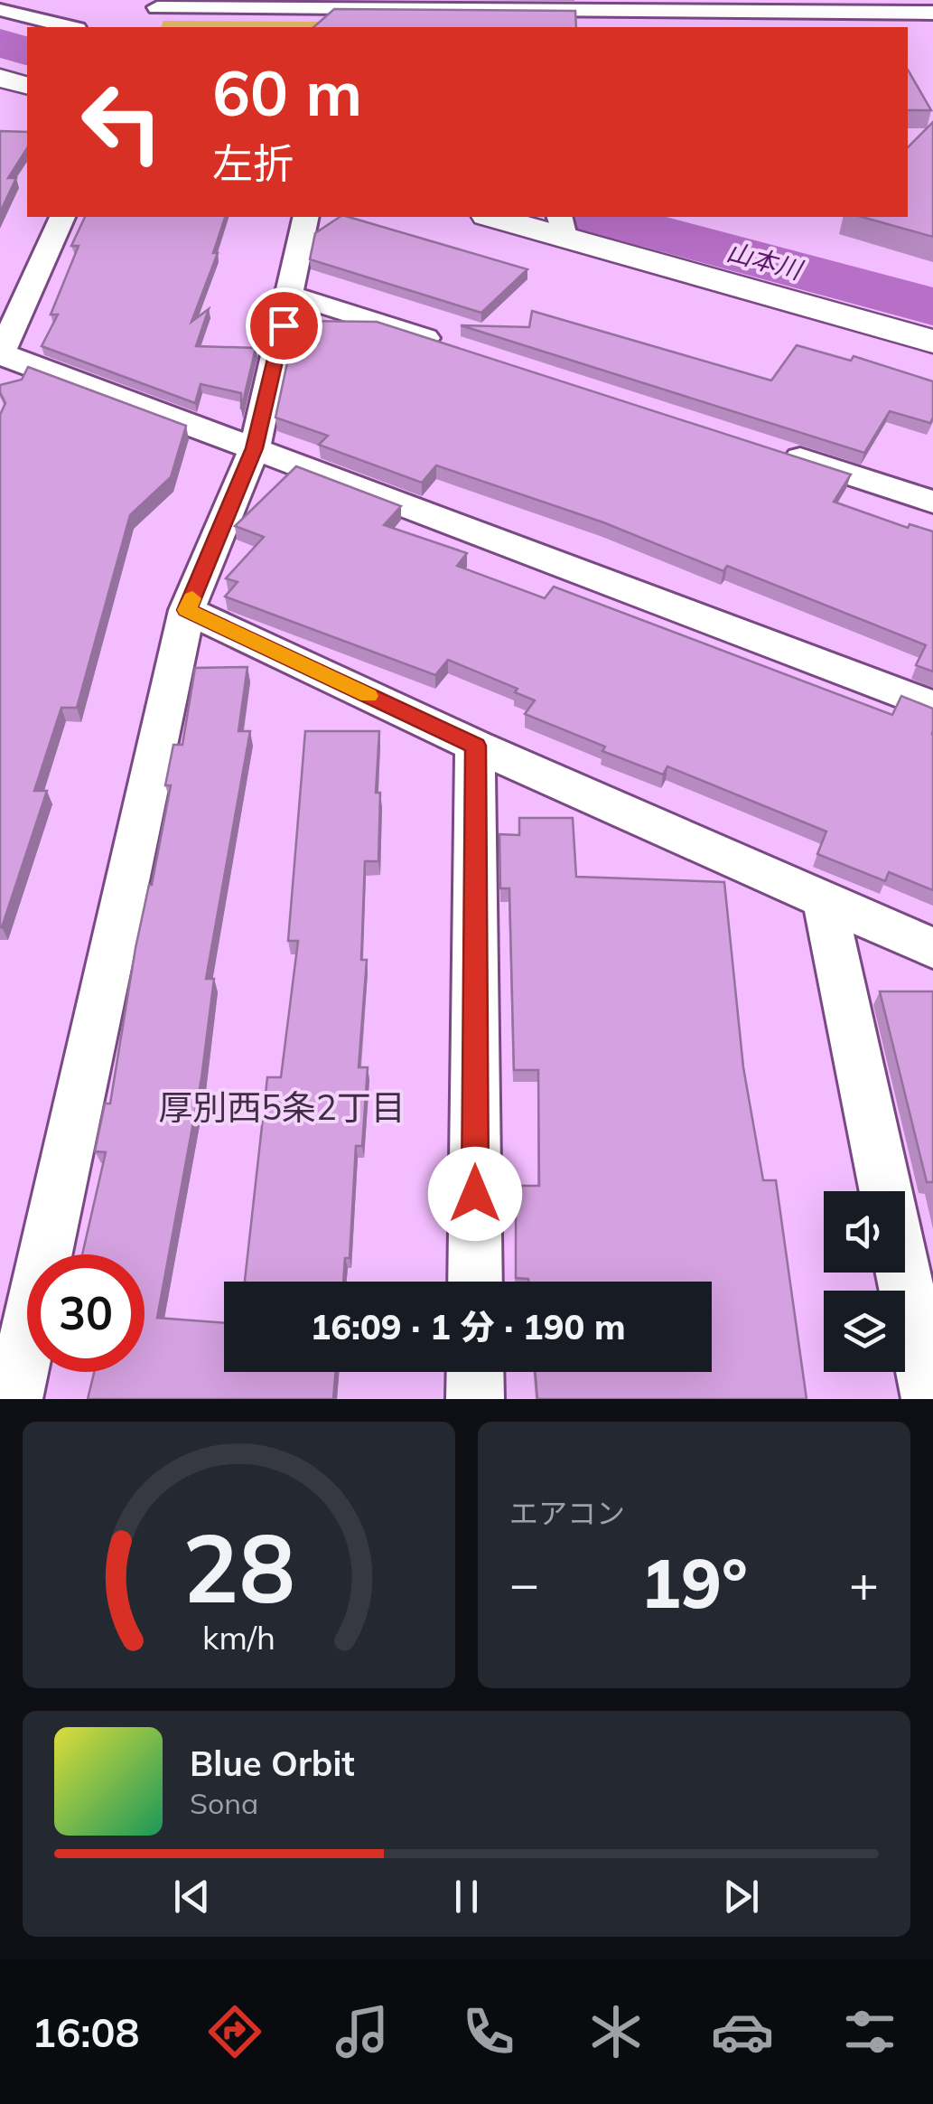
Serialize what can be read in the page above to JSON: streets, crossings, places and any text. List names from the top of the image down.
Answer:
{
  "districts": ["厚別西5条2丁目"],
  "water": ["山本川"],
  "page": {
    "turn": ["60 m", "左折"],
    "limit": "30",
    "trip": "16:09 · 1 分 · 190 m",
    "tile": "エアコン",
    "heat": ["−", "19°", "+"],
    "song": ["Blue Orbit", "Sona"],
    "tabs": "16:08",
    "gauge": ["28", "km/h"]
  }
}
